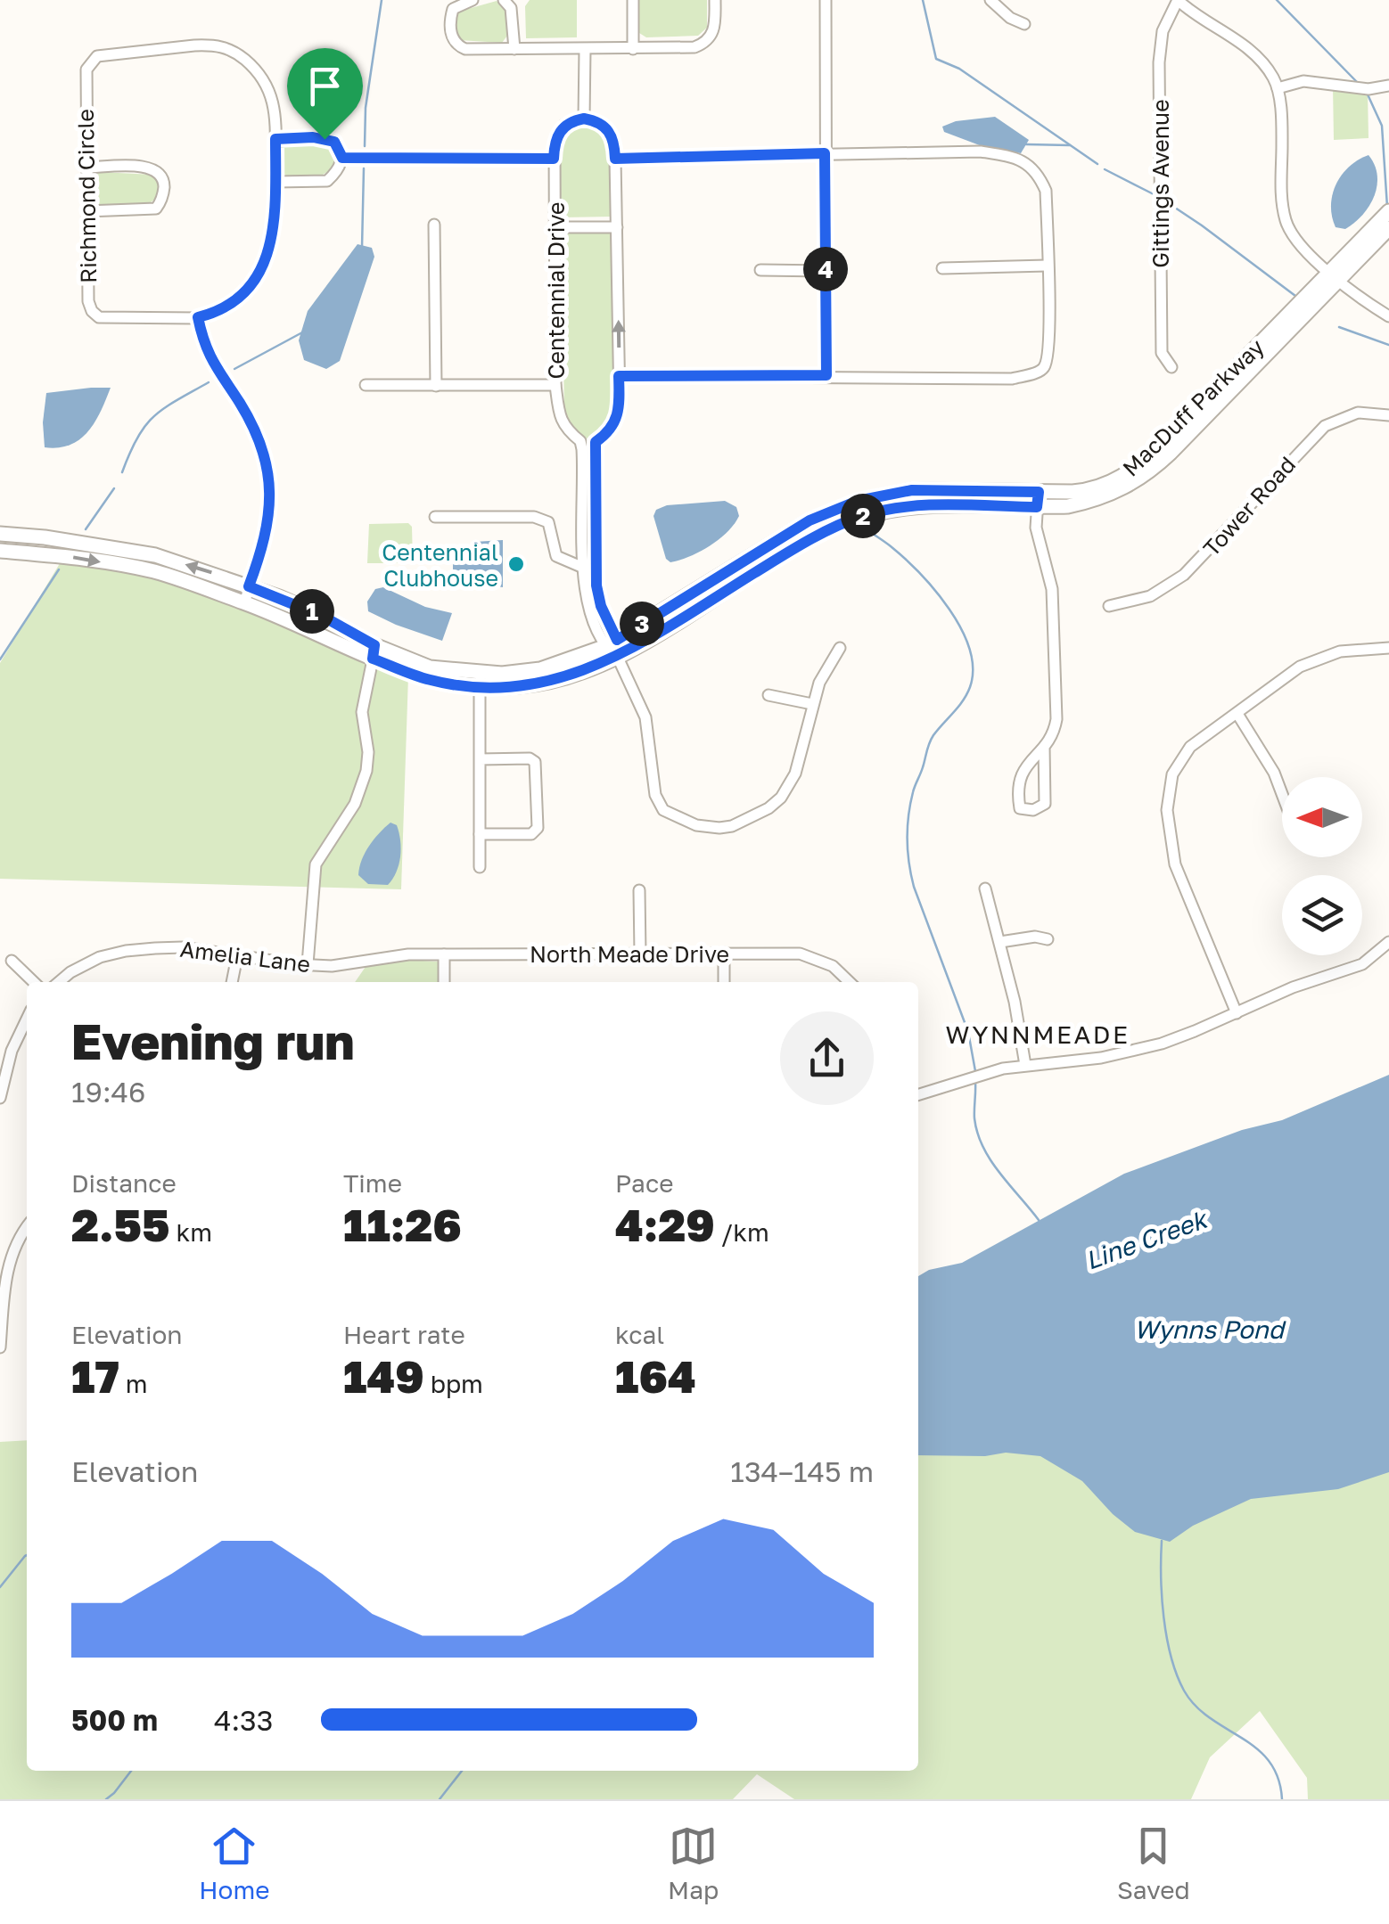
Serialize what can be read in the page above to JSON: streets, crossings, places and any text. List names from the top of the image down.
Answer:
{
  "streets": {
    "street": [
      "Gittings Avenue",
      "Richmond Circle",
      "Centennial Drive",
      "MacDuff Parkway",
      "Tower Road",
      "North Meade Drive",
      "Amelia Lane"
    ]
  },
  "crossings": [
    ["Centennial Drive", "MacDuff Parkway"],
    ["North Meade Drive", "Amelia Lane"]
  ],
  "districts": ["WYNNMEADE"],
  "water": ["Line Creek", "Wynns Pond"],
  "places": ["Centennial Clubhouse"],
  "north": "left",
  "page": {
    "pins": [
      "4",
      "2",
      "1",
      "3"
    ],
    "heading": ["Evening run", "19:46"],
    "stats": [
      ["Distance", "2.55 km"],
      ["Time", "11:26"],
      ["Pace", "4:29 /km"],
      ["Elevation", "17 m"],
      ["Heart rate", "149 bpm"],
      ["kcal", "164"]
    ],
    "chart": ["Elevation", "134–145 m"],
    "list": [
      {
        "name": "500 m",
        "note": "4:33"
      }
    ],
    "tabs": ["Home", "Map", "Saved"]
  }
}
